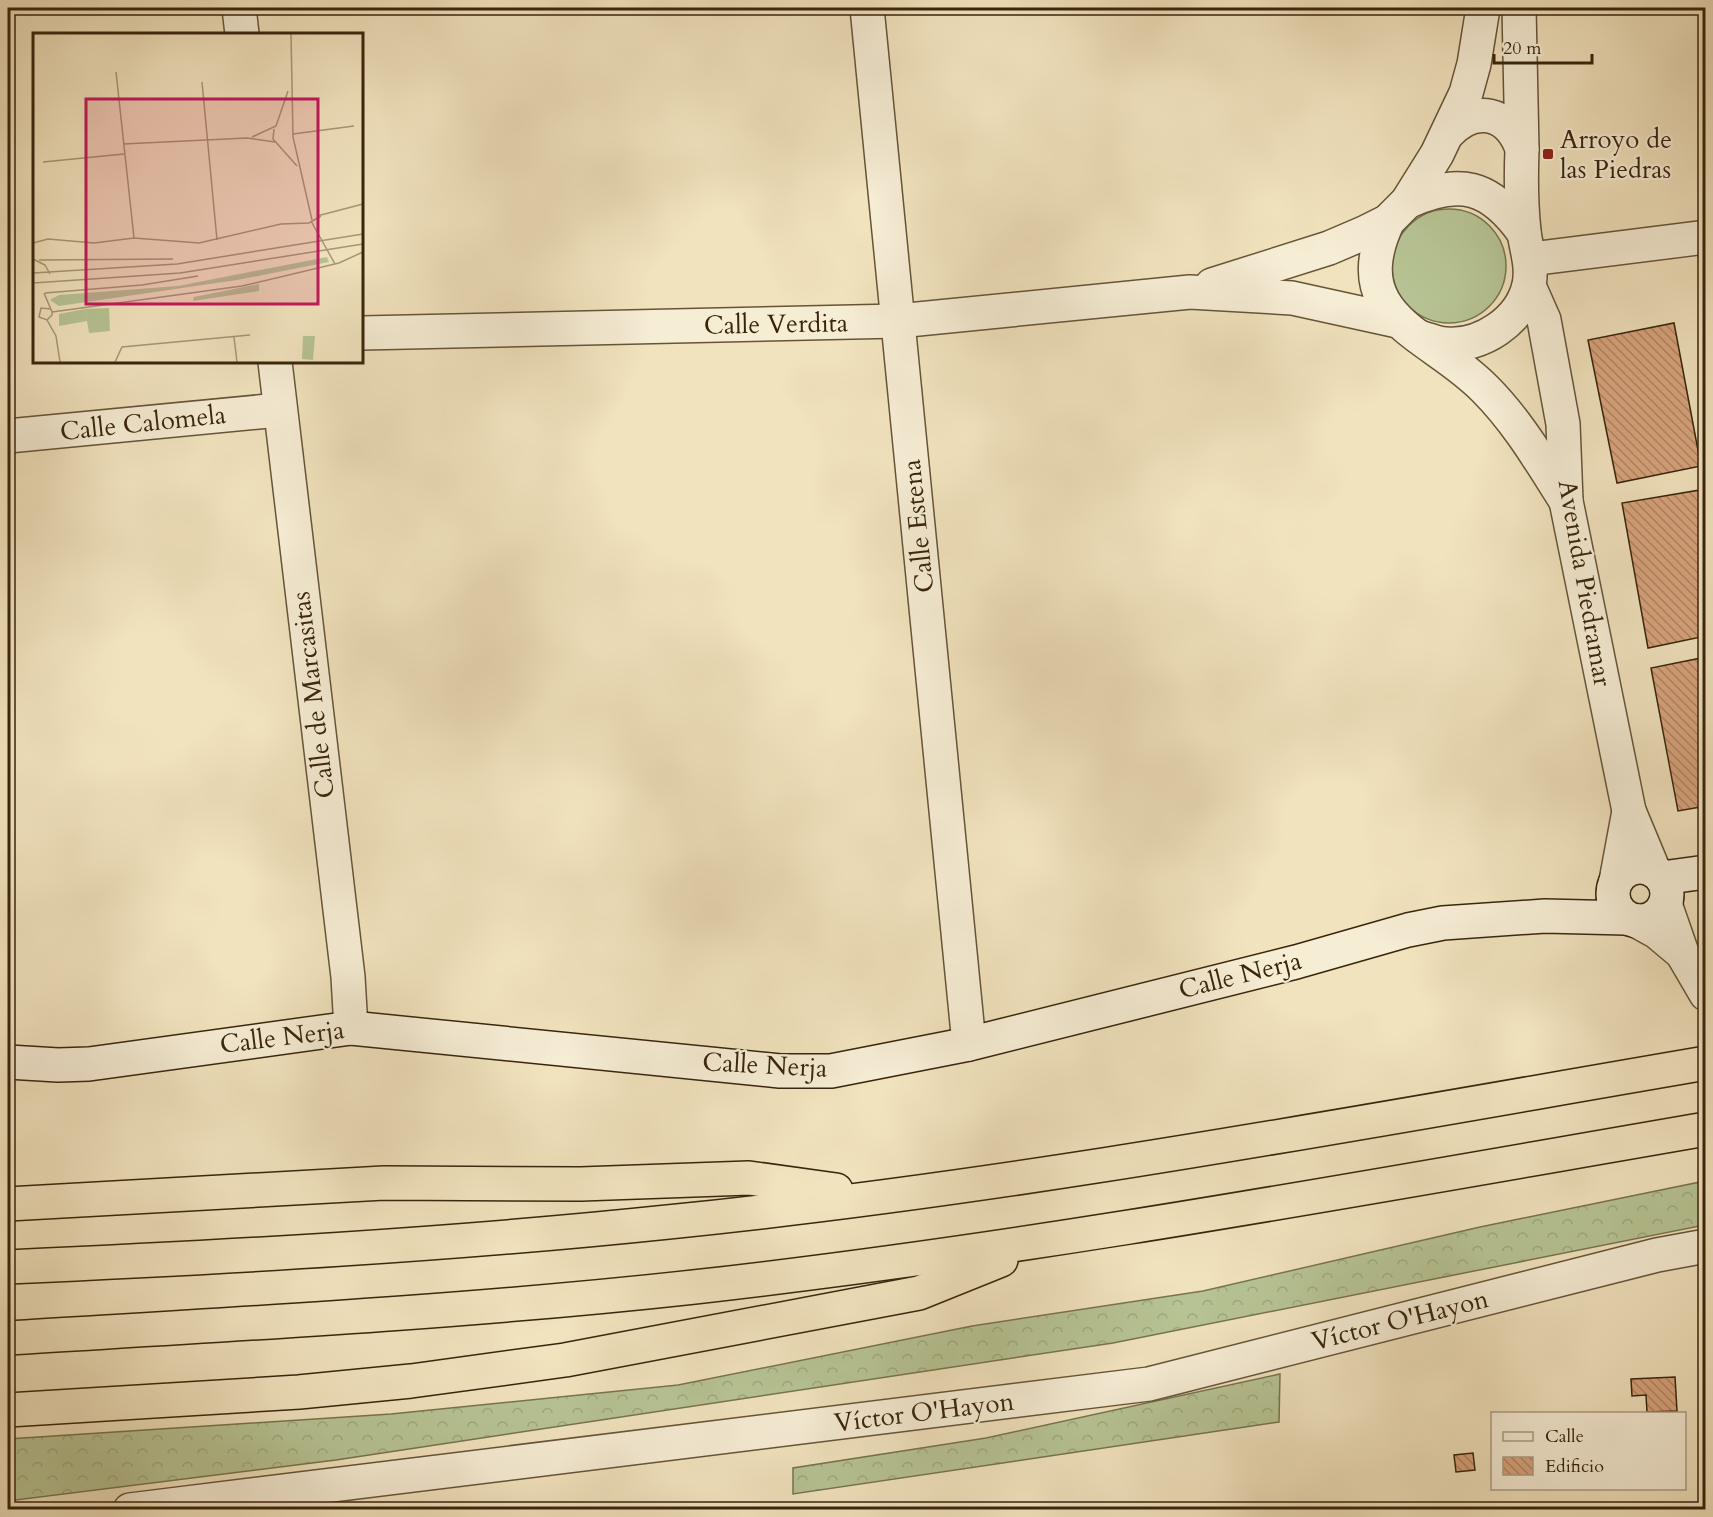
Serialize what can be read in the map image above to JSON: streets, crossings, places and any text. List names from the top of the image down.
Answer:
{
  "streets": {
    "street": [
      "Calle Verdita",
      "Calle Calomela",
      "Calle Estena",
      "Avenida Piedramar",
      "Calle de Marcasitas",
      "Calle Nerja",
      "Víctor O'Hayon"
    ]
  },
  "crossings": [
    ["Calle Verdita", "Calle Estena"],
    ["Calle Calomela", "Calle de Marcasitas"],
    ["Calle Estena", "Calle Nerja"],
    ["Calle de Marcasitas", "Calle Nerja"]
  ],
  "places": {
    "transit": ["Arroyo de las Piedras"]
  },
  "legend": ["Calle", "Edificio"],
  "scale_bar": "20 m"
}
